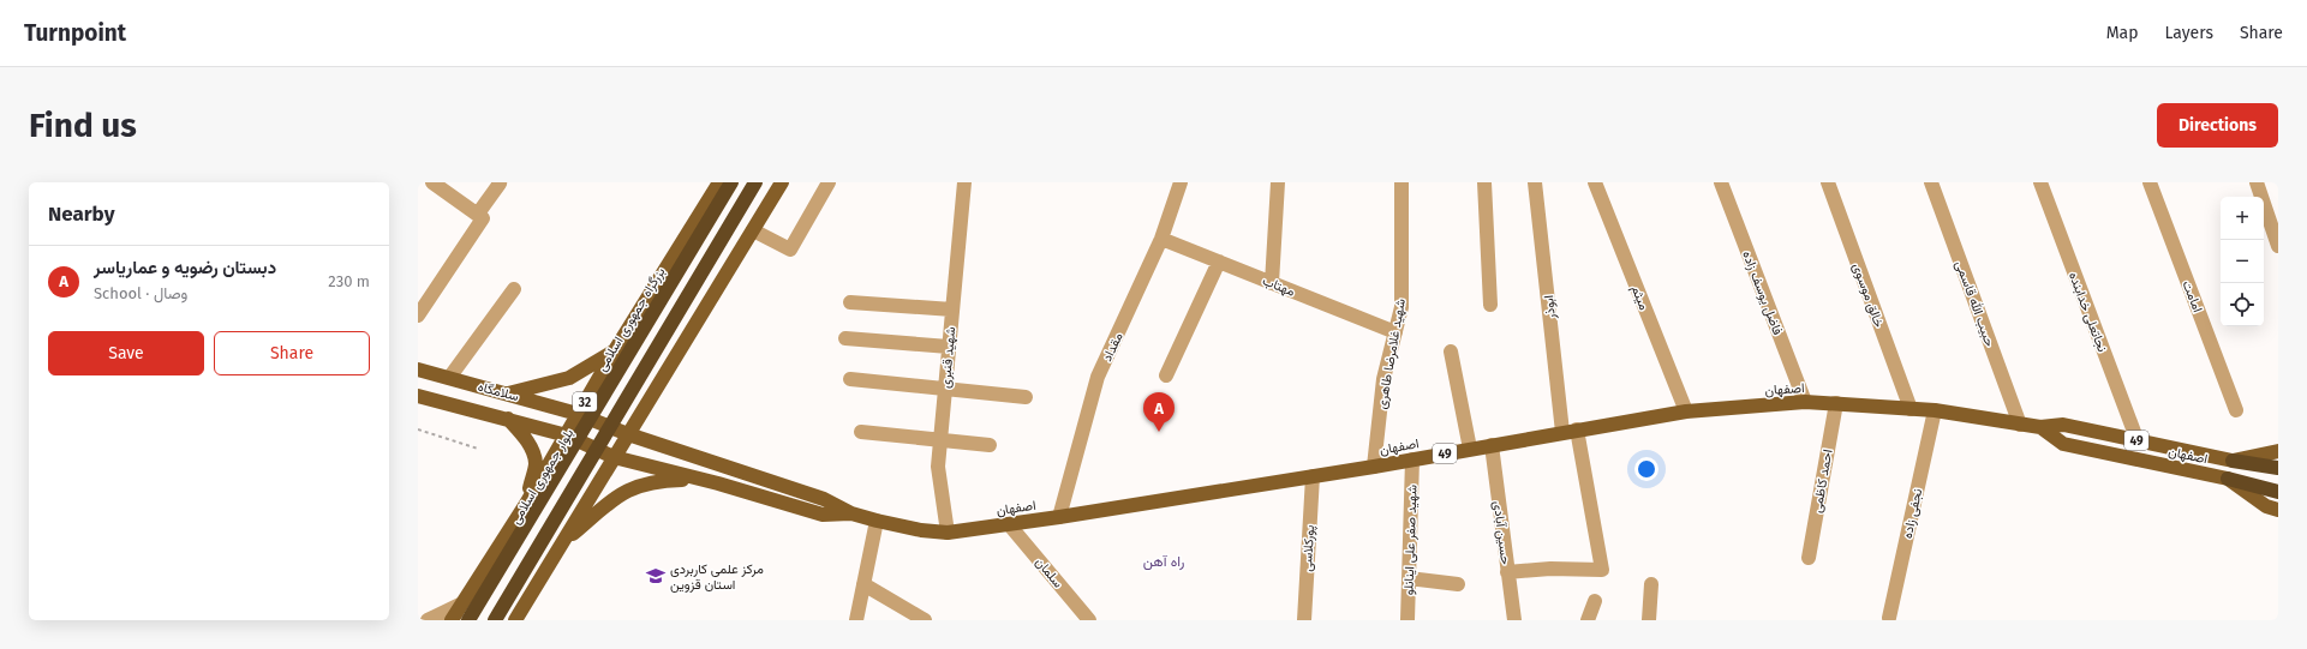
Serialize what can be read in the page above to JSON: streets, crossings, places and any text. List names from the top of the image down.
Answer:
{
  "streets": {
    "highway": [
      "بزرگراه جمهوری اسلامی",
      "اصفهان",
      "32",
      "49"
    ],
    "main road": ["سلامگاه", "بلوار جمهوری اسلامی"],
    "street": [
      "مهتاب",
      "فاضل یوسف زاده",
      "خالق موسوی",
      "امامت",
      "میثم",
      "حبیب الله قاسمی",
      "ابوذر",
      "نجاتعلی خدابنده",
      "مقداد",
      "شهید غلامرضا طاهری",
      "شهید قنبری",
      "احمد کاظمی",
      "نجفی زاده",
      "حسین آبادی",
      "شهید صفر علی اینانلو",
      "پورکلاسی",
      "سلمان"
    ]
  },
  "crossings": [
    ["مهتاب", "مقداد"],
    ["مهتاب", "شهید غلامرضا طاهری"],
    ["فاضل یوسف زاده", "اصفهان"],
    ["خالق موسوی", "اصفهان"],
    ["میثم", "اصفهان"],
    ["حبیب الله قاسمی", "اصفهان"],
    ["ابوذر", "اصفهان"],
    ["ابوذر", "حسین آبادی"],
    ["نجاتعلی خدابنده", "اصفهان"],
    ["مقداد", "اصفهان"],
    ["شهید غلامرضا طاهری", "اصفهان"],
    ["شهید قنبری", "اصفهان"],
    ["اصفهان", "سلامگاه"],
    ["اصفهان", "احمد کاظمی"],
    ["اصفهان", "نجفی زاده"],
    ["اصفهان", "حسین آبادی"],
    ["اصفهان", "شهید صفر علی اینانلو"],
    ["اصفهان", "پورکلاسی"],
    ["اصفهان", "سلمان"],
    ["سلامگاه", "بلوار جمهوری اسلامی"]
  ],
  "districts": ["راه آهن"],
  "places": {
    "school or university": ["مرکز علمی کاربردی استان قزوین"]
  },
  "page": {
    "header": "Turnpoint",
    "nav": ["Map", "Layers", "Share"],
    "buttons": [
      "Directions",
      ["Save", "Share"]
    ],
    "title": "Find us",
    "heading": "Nearby",
    "map_buttons": ["+", "−"],
    "list": [
      {
        "mark": "A",
        "name": "دبستان رضویه و عماریاسر",
        "note": "School · وصال",
        "value": "230 m"
      }
    ],
    "pins": "A"
  }
}
